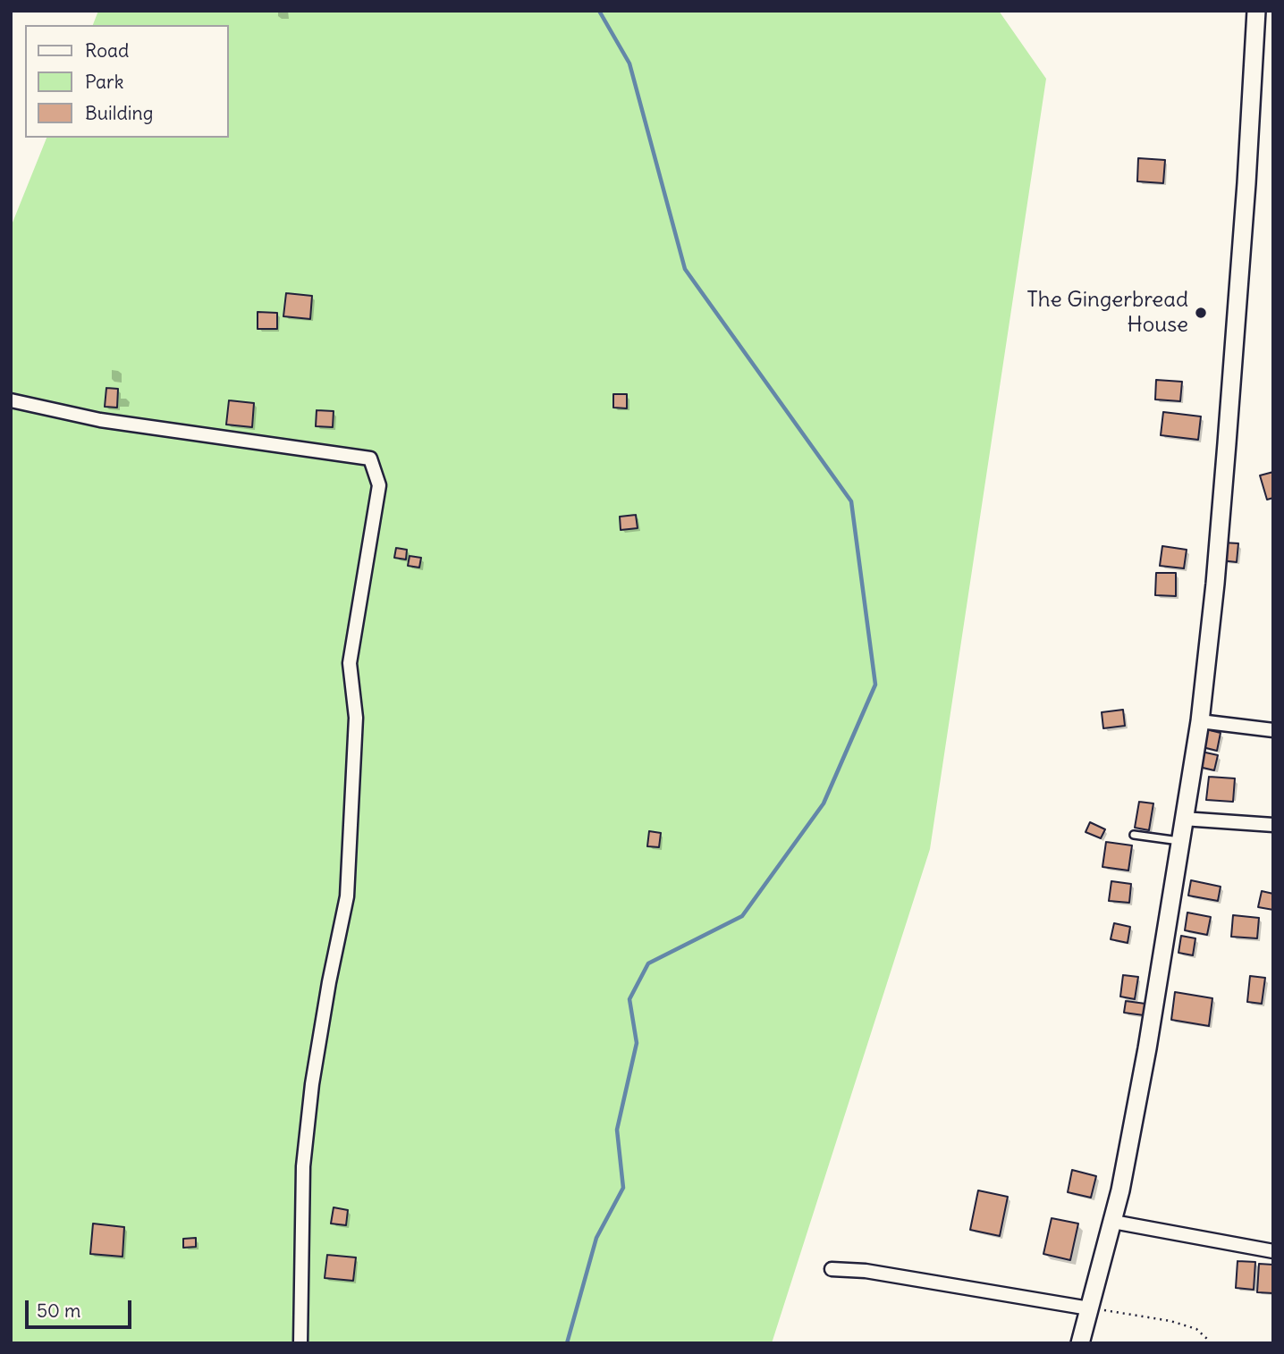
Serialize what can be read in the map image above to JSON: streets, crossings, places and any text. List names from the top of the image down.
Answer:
{
  "places": ["The Gingerbread House"],
  "legend": ["Road", "Park", "Building"],
  "scale_bar": "50 m"
}
